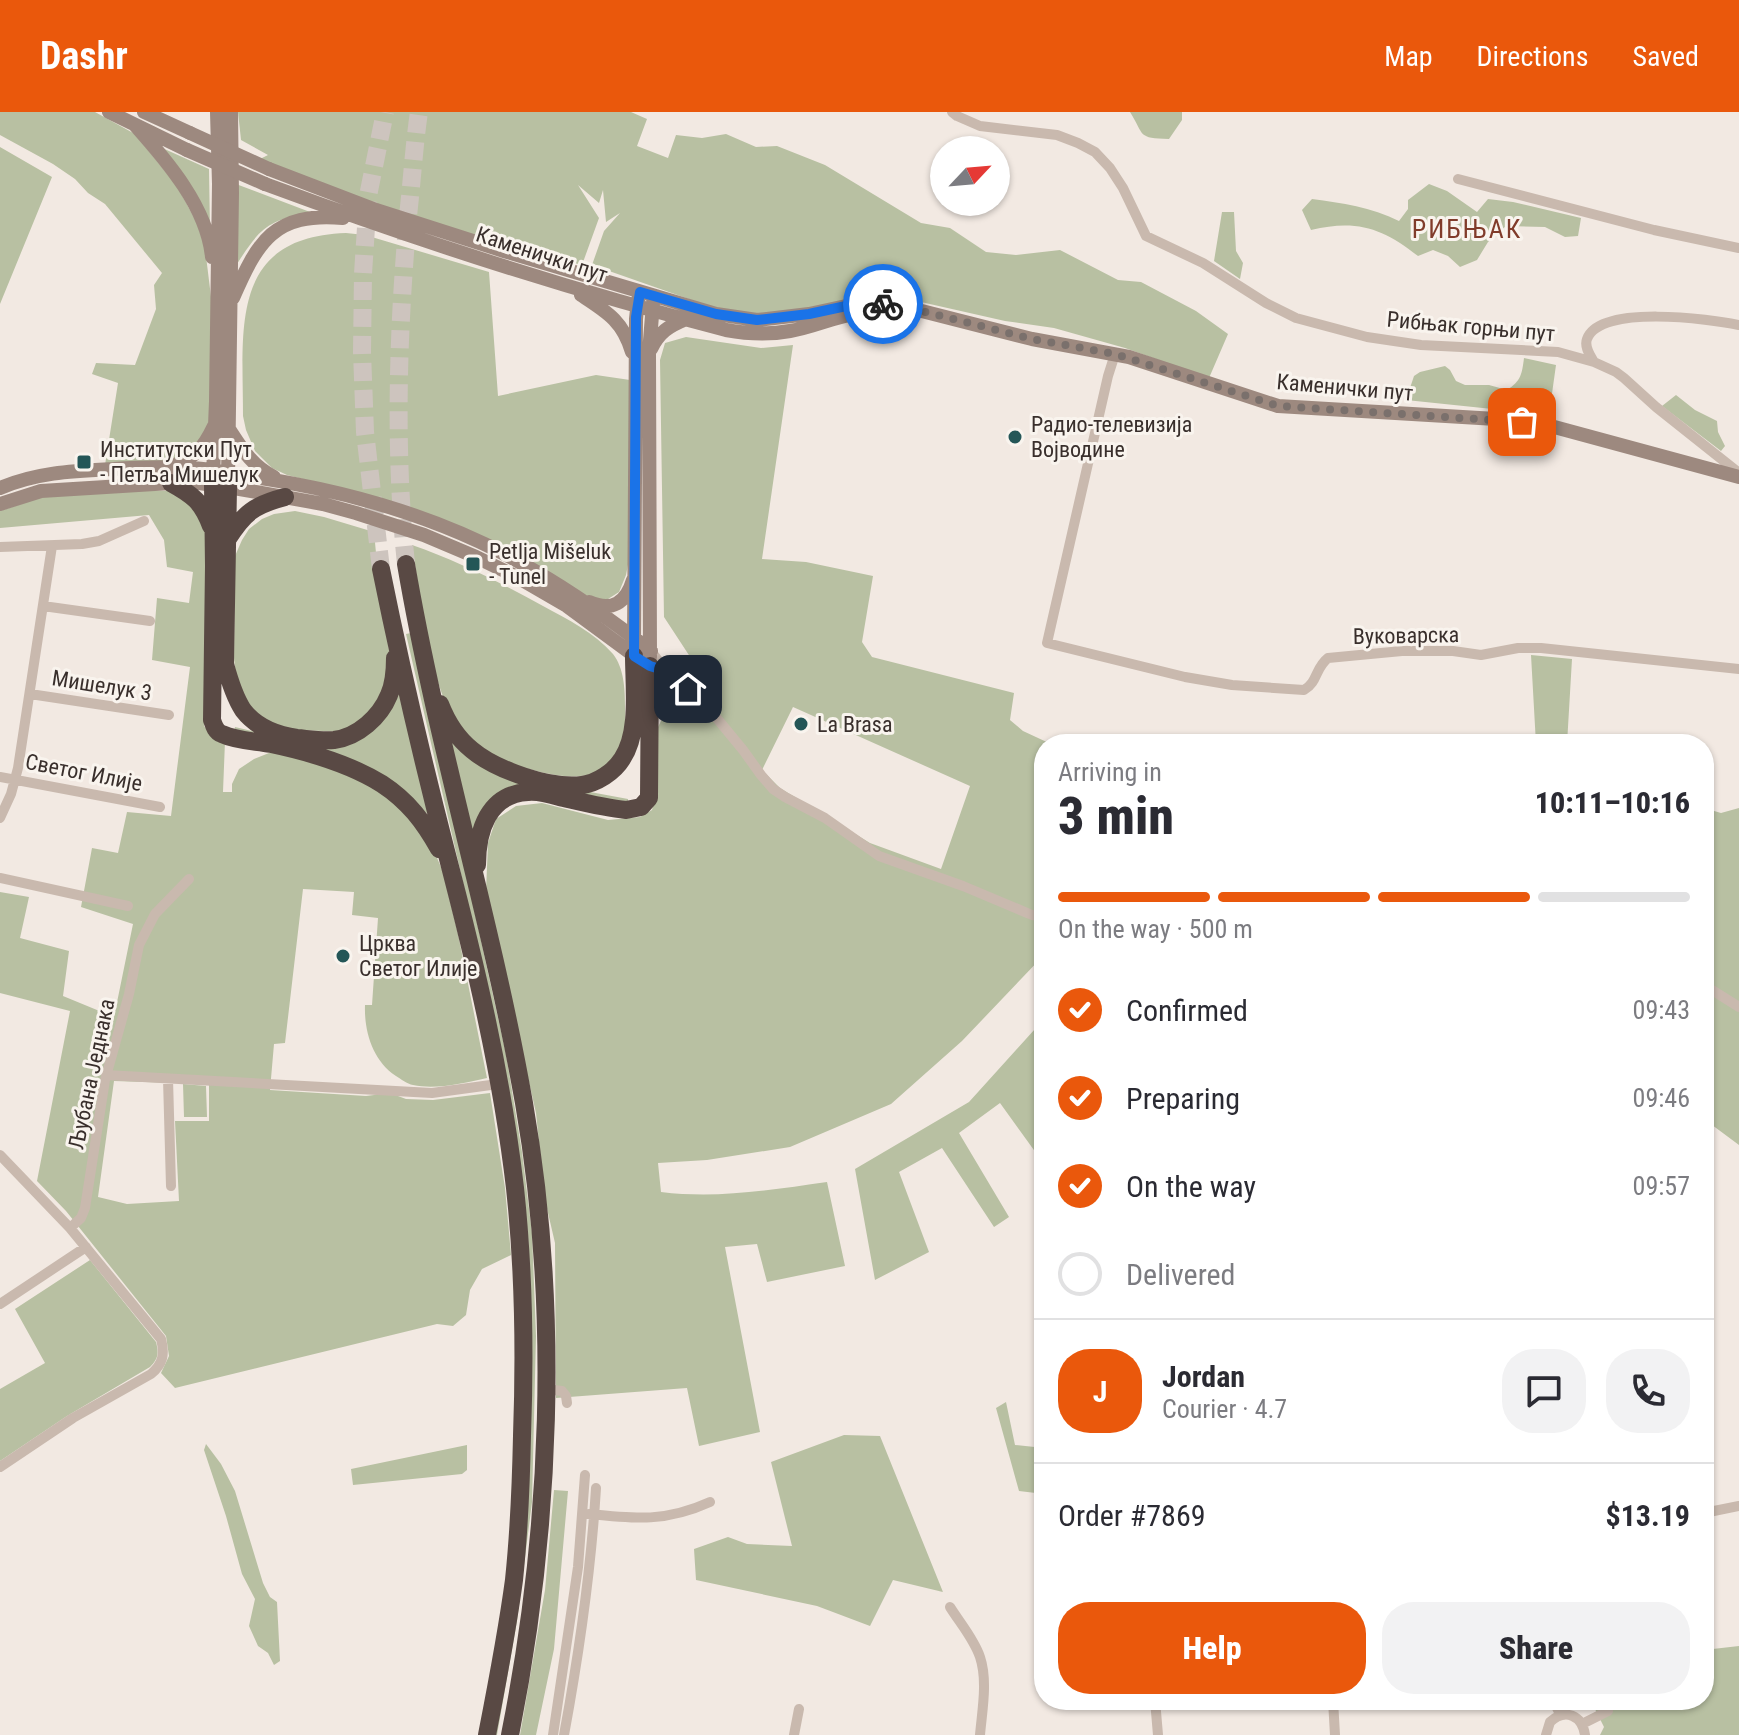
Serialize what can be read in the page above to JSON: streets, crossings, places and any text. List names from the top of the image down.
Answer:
{
  "streets": {
    "main road": ["Каменички пут"],
    "street": [
      "Рибњак горњи пут",
      "Вуковарска",
      "Мишелук 3",
      "Светог Илије",
      "Љубана Једнака"
    ]
  },
  "crossings": [
    ["Каменички пут", "Рибњак горњи пут"],
    ["Каменички пут", "Вуковарска"]
  ],
  "districts": ["РИБЊАК"],
  "places": {
    "other": ["Радио-телевизија Војводине", "La Brasa", "Црква Светог Илије"],
    "transit": ["Институтски Пут - Петља Мишелук", "Petlja Mišeluk - Tunel"]
  },
  "north": "top right",
  "page": {
    "header": "Dashr",
    "nav": ["Map", "Directions", "Saved"],
    "heading": ["3 min", "Arriving in", "10:11–10:16"],
    "panel": [
      "Jordan",
      "Courier · 4.7",
      "Order #7869",
      "$13.19"
    ],
    "bar": "On the way · 500 m",
    "list": [
      ["Confirmed", "09:43"],
      ["Preparing", "09:46"],
      ["On the way", "09:57"],
      "Delivered"
    ],
    "round": "J",
    "buttons": ["Help", "Share"]
  }
}
